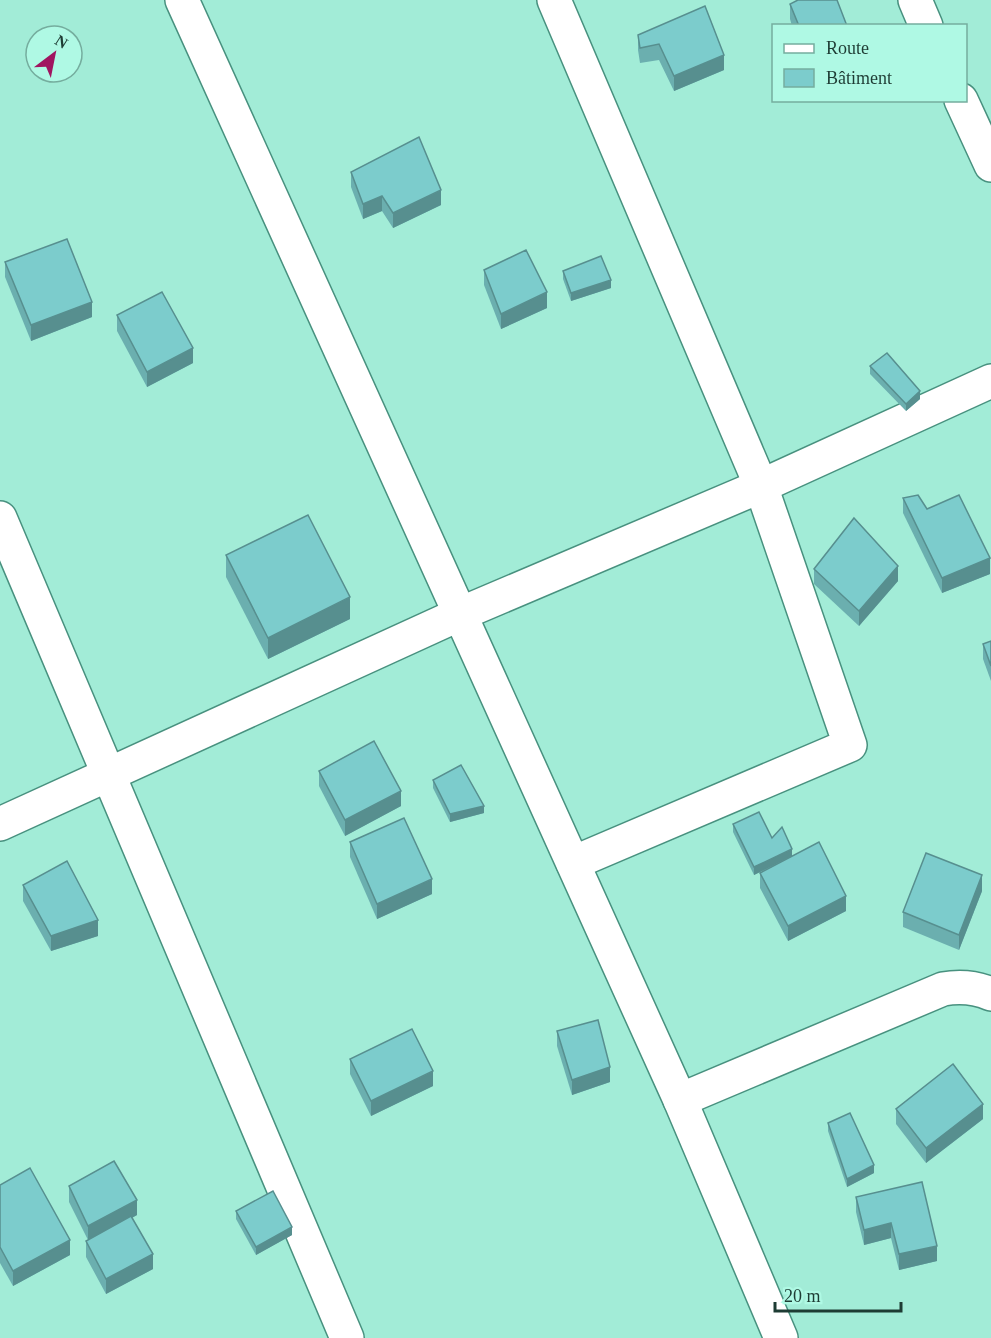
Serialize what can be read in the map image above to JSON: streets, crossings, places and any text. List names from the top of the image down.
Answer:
{
  "legend": ["Route", "Bâtiment"],
  "scale_bar": "20 m",
  "north": "top right"
}
